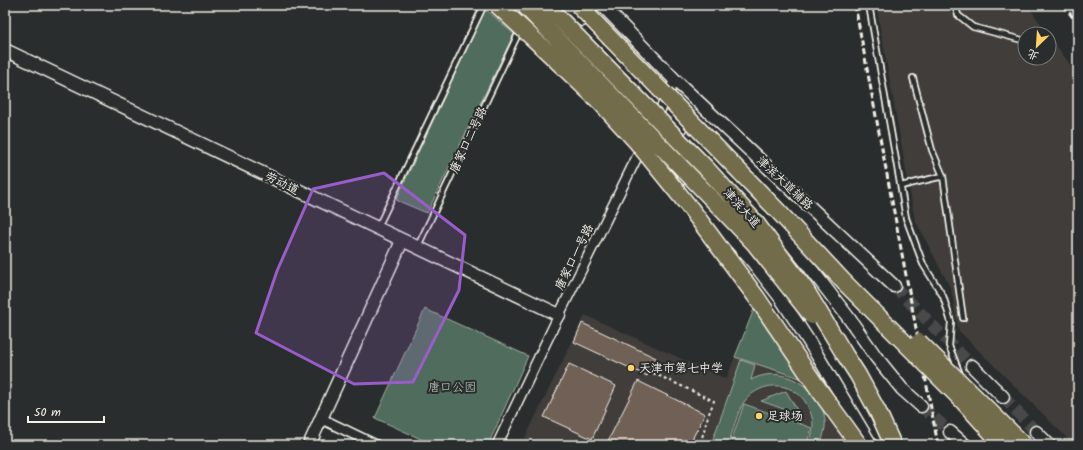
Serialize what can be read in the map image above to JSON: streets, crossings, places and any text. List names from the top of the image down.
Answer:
{
  "streets": {
    "highway": ["津滨大道"],
    "street": ["劳动道", "津滨大道辅路", "唐家口一号路"],
    "lane": ["唐家口二号路"]
  },
  "crossings": [
    ["唐家口二号路", "劳动道"],
    ["劳动道", "唐家口一号路"],
    ["津滨大道辅路", "唐家口一号路"]
  ],
  "parks": ["唐口公园"],
  "places": ["天津市第七中学", "足球场"],
  "scale_bar": "50 m",
  "north": "bottom left"
}
